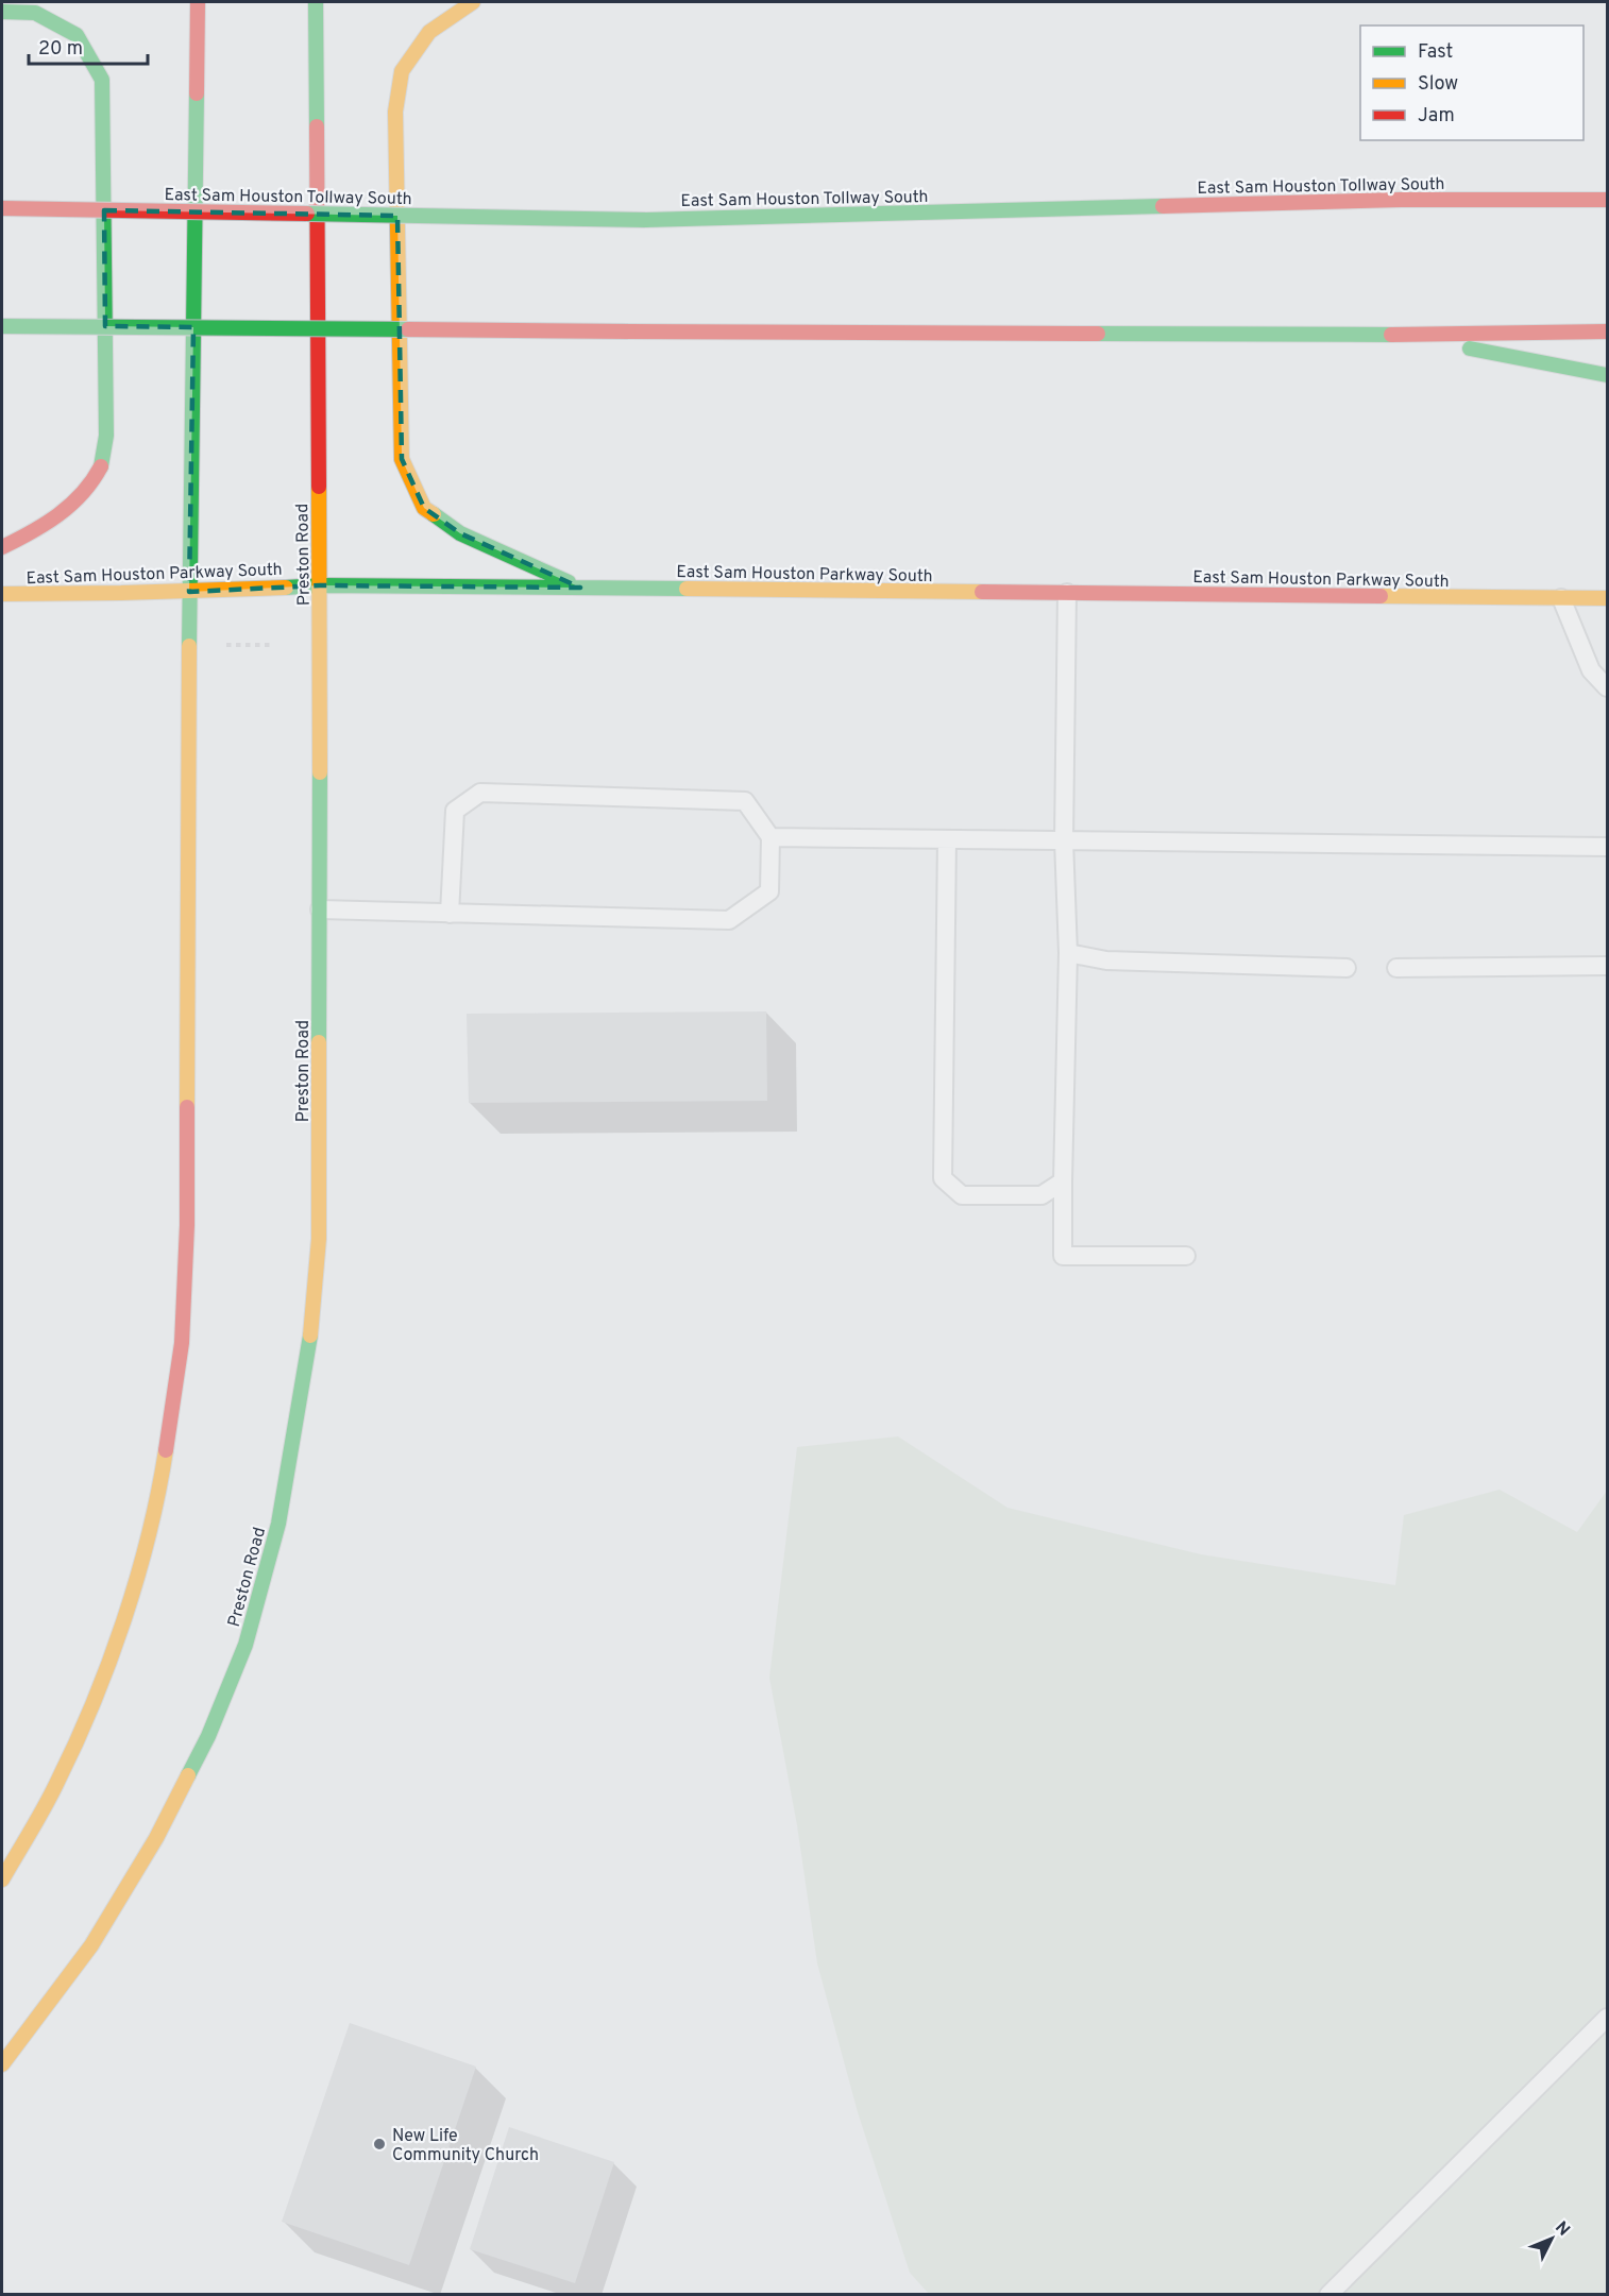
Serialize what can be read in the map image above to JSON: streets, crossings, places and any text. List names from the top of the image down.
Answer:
{
  "streets": {
    "main road": ["East Sam Houston Tollway South", "Preston Road", "East Sam Houston Parkway South"]
  },
  "crossings": [
    ["Preston Road", "East Sam Houston Parkway South"]
  ],
  "places": ["New Life Community Church"],
  "legend": ["Fast", "Slow", "Jam"],
  "scale_bar": "20 m",
  "north": "top right"
}
